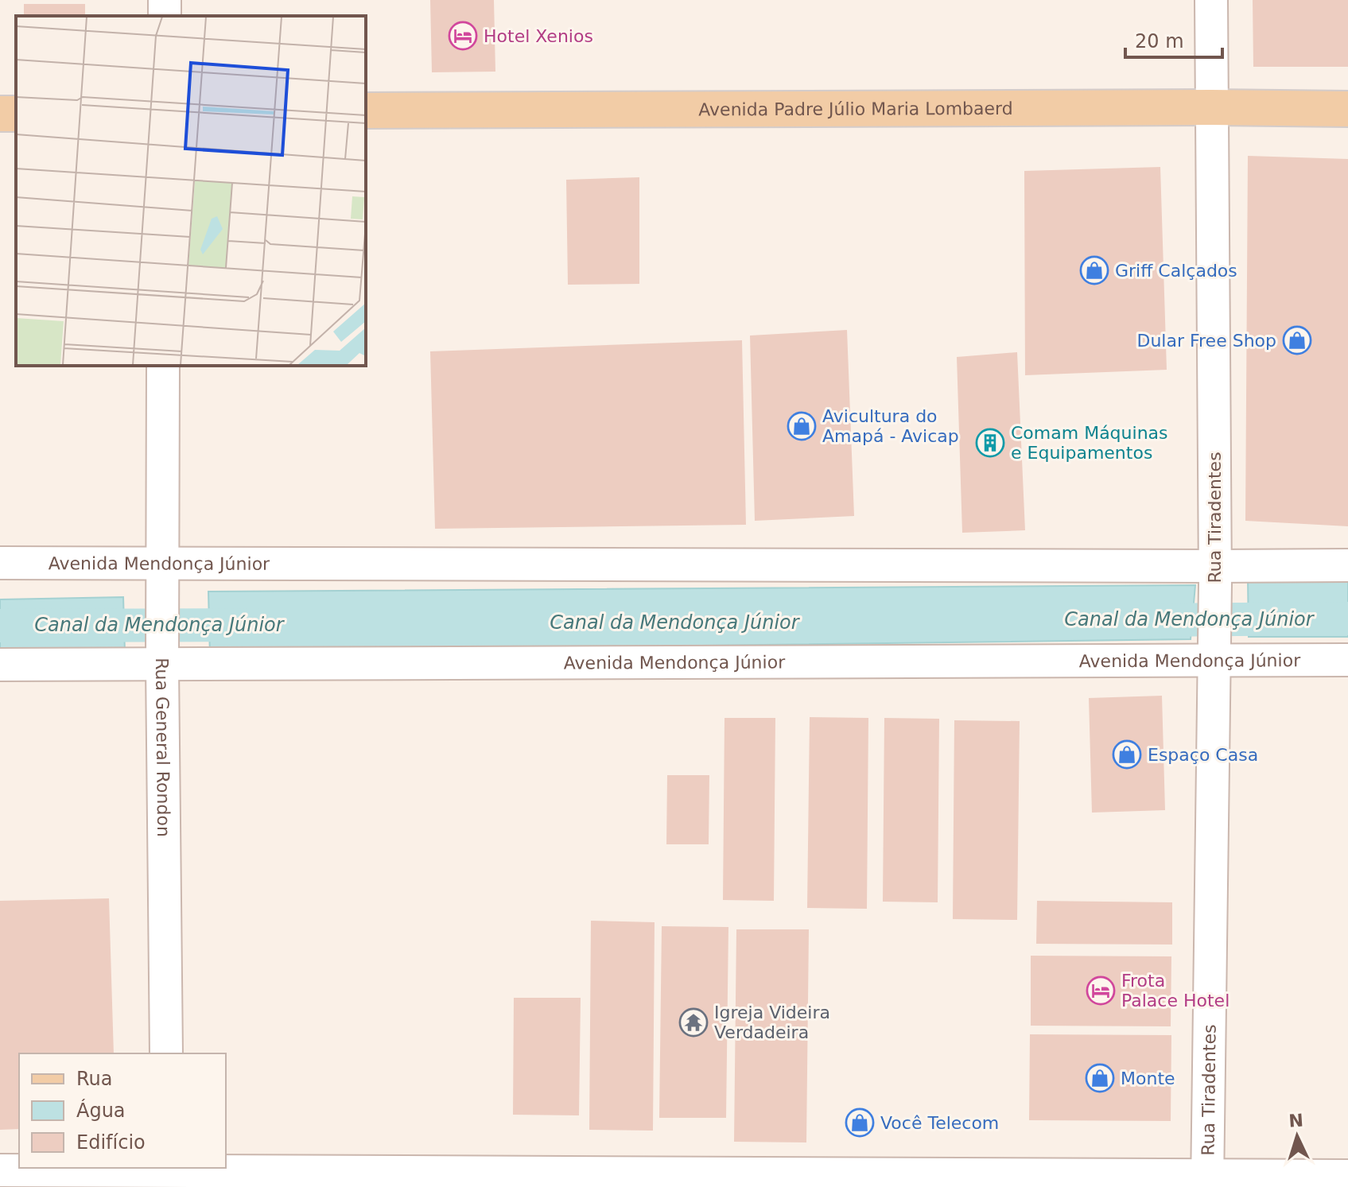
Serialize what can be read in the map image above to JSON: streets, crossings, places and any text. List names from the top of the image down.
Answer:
{
  "streets": {
    "main road": ["Avenida Padre Júlio Maria Lombaerd"],
    "street": ["Rua Tiradentes", "Avenida Mendonça Júnior", "Rua General Rondon"]
  },
  "crossings": [
    ["Avenida Padre Júlio Maria Lombaerd", "Rua Tiradentes"],
    ["Rua Tiradentes", "Avenida Mendonça Júnior"],
    ["Avenida Mendonça Júnior", "Rua General Rondon"]
  ],
  "water": ["Canal da Mendonça Júnior"],
  "places": {
    "hotel": ["Hotel Xenios", "Frota Palace Hotel"],
    "shop": [
      "Griff Calçados",
      "Dular Free Shop",
      "Avicultura do Amapá - Avicap",
      "Espaço Casa",
      "Monte",
      "Você Telecom"
    ],
    "building": ["Comam Máquinas e Equipamentos"],
    "temple": ["Igreja Videira Verdadeira"]
  },
  "legend": ["Rua", "Água", "Edifício"],
  "scale_bar": "20 m",
  "north": "top"
}
